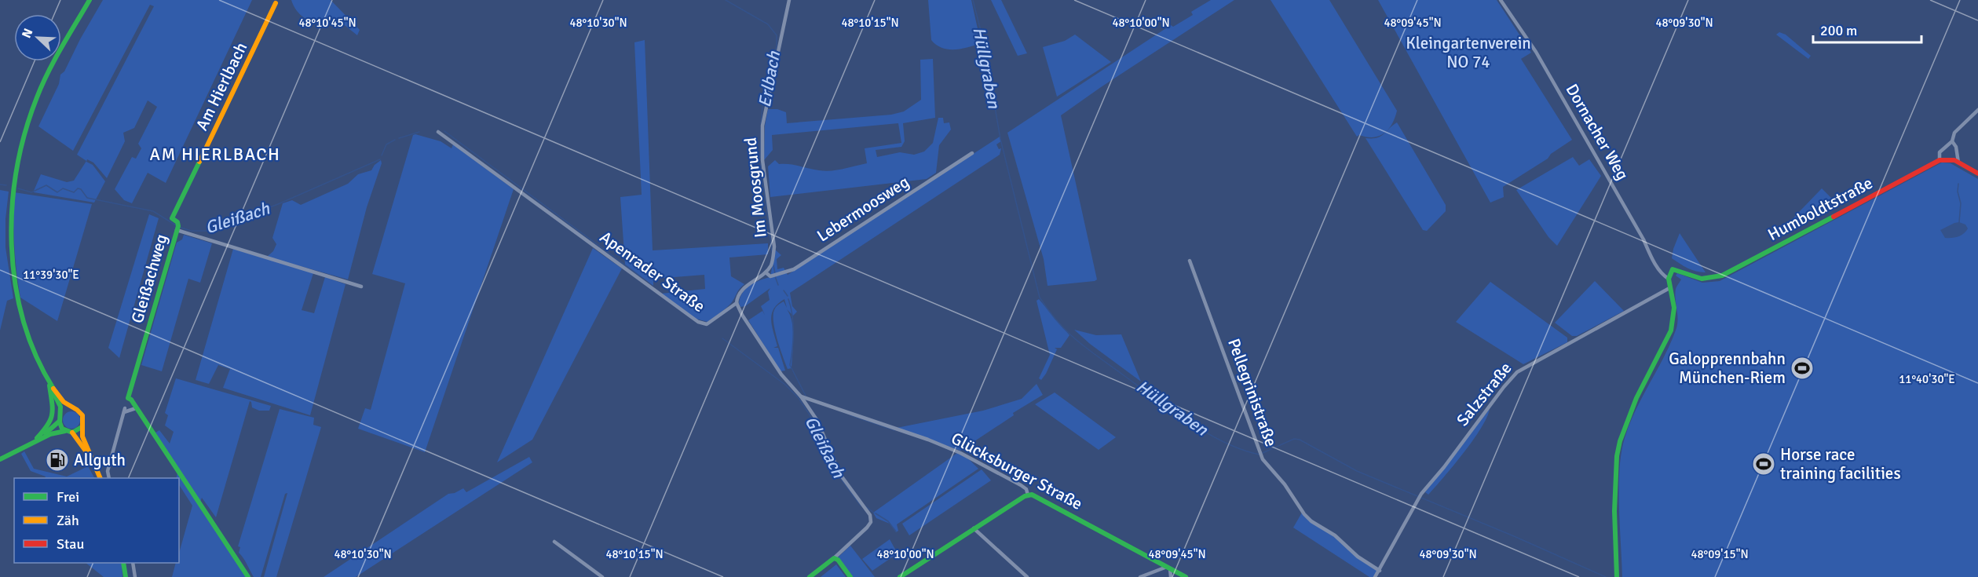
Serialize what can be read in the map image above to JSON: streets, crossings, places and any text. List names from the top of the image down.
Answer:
{
  "streets": {
    "street": [
      "Am Hierlbach",
      "Dornacher Weg",
      "Im Moosgrund",
      "Lebermoosweg",
      "Humboldtstraße",
      "Apenrader Straße",
      "Gleißachweg",
      "Pellegrinistraße",
      "Salzstraße",
      "Glücksburger Straße"
    ]
  },
  "crossings": [
    ["Am Hierlbach", "Gleißachweg"],
    ["Dornacher Weg", "Humboldtstraße"],
    ["Im Moosgrund", "Lebermoosweg"],
    ["Pellegrinistraße", "Salzstraße"]
  ],
  "districts": ["AM HIERLBACH"],
  "water": ["Hüllgraben", "Erlbach", "Gleißach"],
  "parks": ["Kleingartenverein NO 74"],
  "places": {
    "sports": ["Galopprennbahn München-Riem", "Horse race training facilities"],
    "fuel station": ["Allguth"]
  },
  "legend": ["Frei", "Zäh", "Stau"],
  "scale_bar": "200 m",
  "north": "top left",
  "coordinates": [
    "48°10'45\"N",
    "48°10'30\"N",
    "48°10'15\"N",
    "48°10'00\"N",
    "48°09'45\"N",
    "48°09'30\"N",
    "11°39'30\"E",
    "11°40'30\"E",
    "48°09'15\"N"
  ]
}
